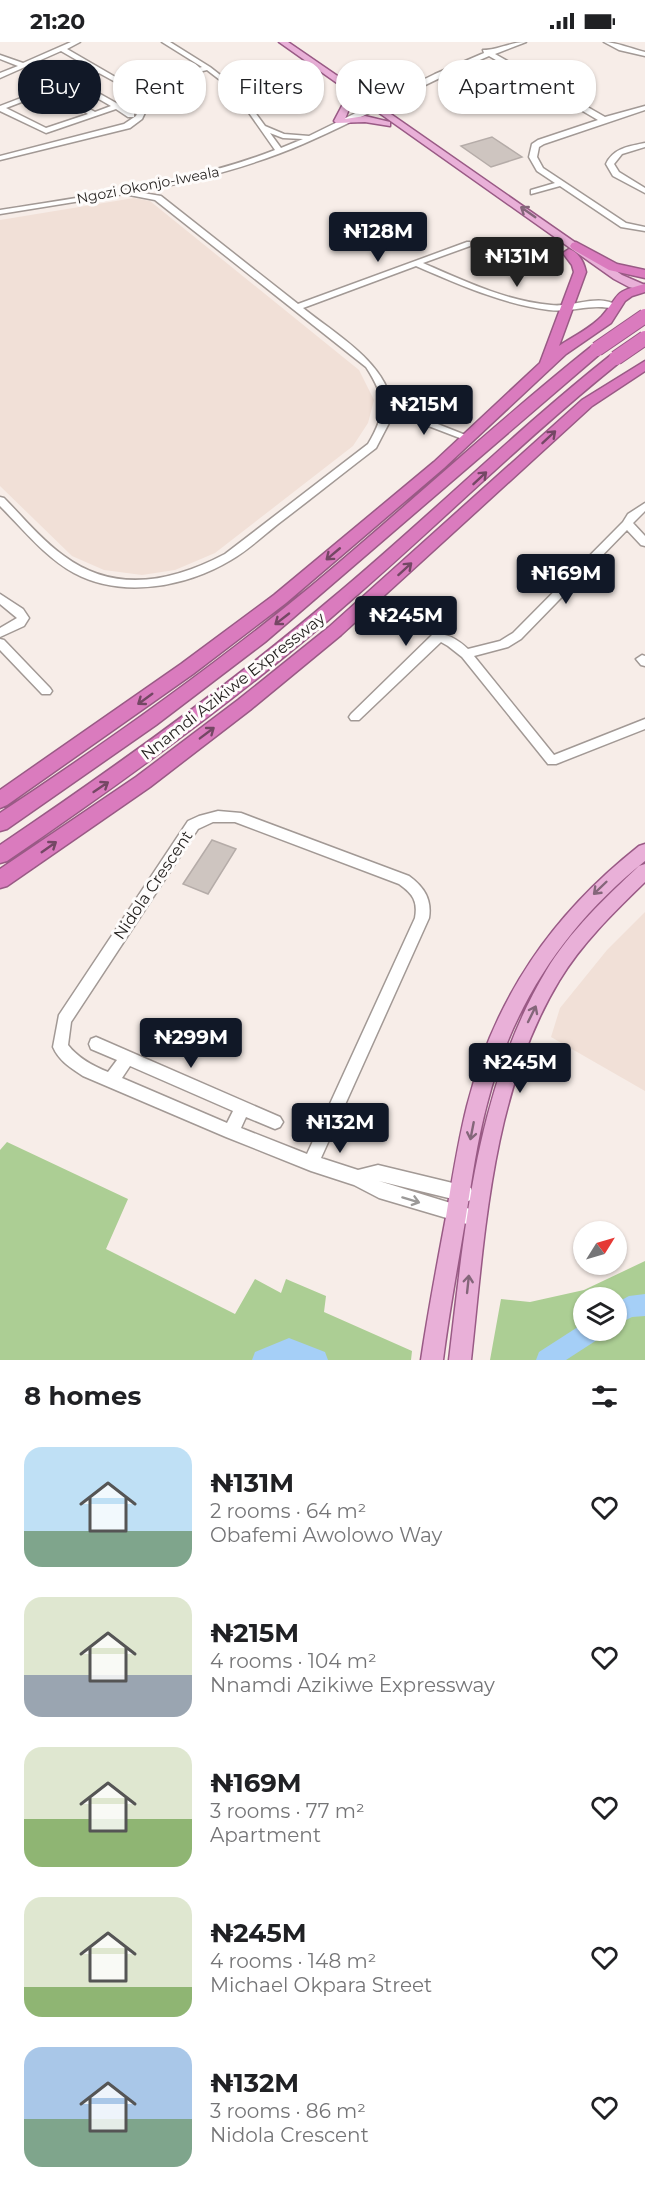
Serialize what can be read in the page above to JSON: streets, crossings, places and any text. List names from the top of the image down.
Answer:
{
  "streets": {
    "highway": ["Nnamdi Azikiwe Expressway"],
    "street": ["Ngozi Okonjo-Iweala", "Nidola Crescent"]
  },
  "north": "top right",
  "page": {
    "status": "21:20",
    "chip": [
      "Buy",
      "Rent",
      "Filters",
      "New",
      "Apartment"
    ],
    "price": [
      "₦128M",
      "₦131M",
      "₦215M",
      "₦169M",
      "₦245M",
      "₦299M",
      "₦245M",
      "₦132M"
    ],
    "heading": "8 homes",
    "list": [
      {
        "name": "₦131M",
        "note": "2 rooms · 64 m² · Obafemi Awolowo Way"
      },
      {
        "name": "₦215M",
        "note": "4 rooms · 104 m² · Nnamdi Azikiwe Expressway"
      },
      {
        "name": "₦169M",
        "note": "3 rooms · 77 m² · Apartment"
      },
      {
        "name": "₦245M",
        "note": "4 rooms · 148 m² · Michael Okpara Street"
      },
      {
        "name": "₦132M",
        "note": "3 rooms · 86 m² · Nidola Crescent"
      }
    ]
  }
}
